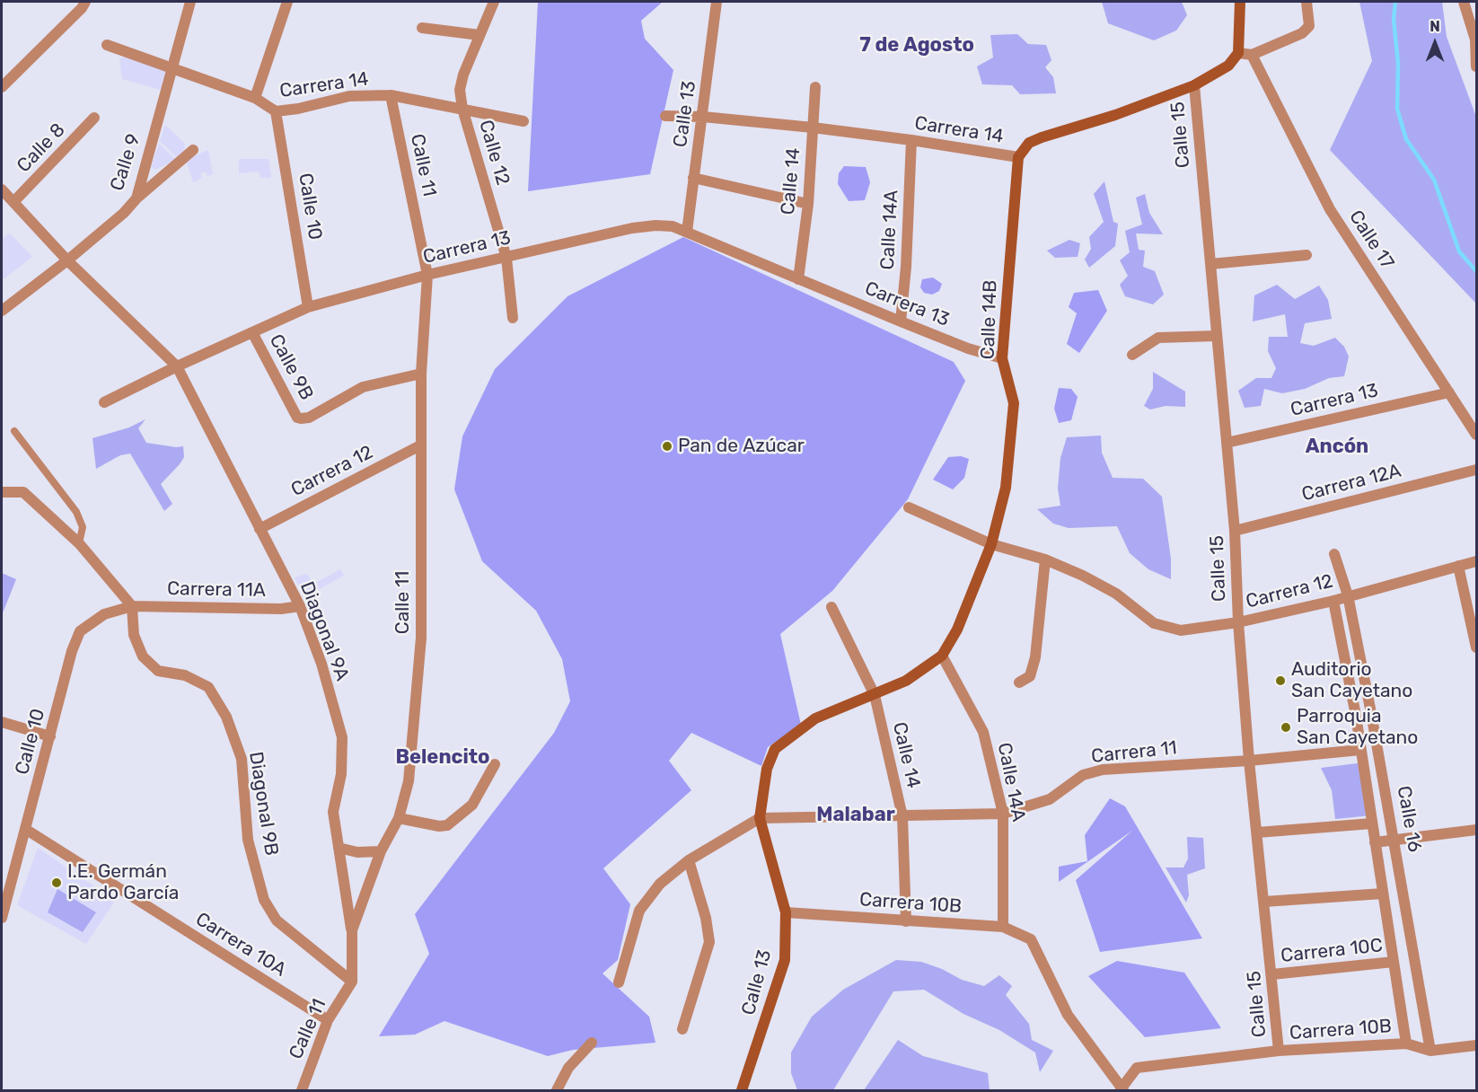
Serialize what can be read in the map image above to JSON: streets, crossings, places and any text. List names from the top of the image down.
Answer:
{
  "streets": {
    "street": [
      "Carrera 14",
      "Calle 13",
      "Calle 15",
      "Calle 8",
      "Calle 12",
      "Calle 9",
      "Calle 11",
      "Calle 14",
      "Calle 10",
      "Calle 14A",
      "Calle 17",
      "Carrera 13",
      "Calle 14B",
      "Calle 9B",
      "Carrera 12",
      "Carrera 12A",
      "Carrera 11A",
      "Diagonal 9A",
      "Carrera 11",
      "Diagonal 9B",
      "Calle 16",
      "Carrera 10B",
      "Carrera 10A",
      "Carrera 10C"
    ]
  },
  "crossings": [
    ["Carrera 14", "Calle 13"],
    ["Carrera 14", "Calle 15"],
    ["Carrera 14", "Calle 12"],
    ["Carrera 14", "Calle 9"],
    ["Carrera 14", "Calle 11"],
    ["Carrera 14", "Calle 14"],
    ["Carrera 14", "Calle 10"],
    ["Carrera 14", "Calle 14A"],
    ["Carrera 14", "Calle 14B"],
    ["Calle 13", "Carrera 13"],
    ["Calle 13", "Carrera 11"],
    ["Calle 13", "Carrera 10B"],
    ["Calle 15", "Carrera 13"],
    ["Calle 15", "Carrera 12"],
    ["Calle 15", "Carrera 12A"],
    ["Calle 15", "Carrera 11"],
    ["Calle 15", "Carrera 10B"],
    ["Calle 15", "Carrera 10C"],
    ["Calle 12", "Carrera 13"],
    ["Calle 11", "Carrera 13"],
    ["Calle 11", "Calle 9B"],
    ["Calle 11", "Carrera 12"],
    ["Calle 11", "Diagonal 9A"],
    ["Calle 11", "Diagonal 9B"],
    ["Calle 11", "Carrera 10A"],
    ["Calle 14", "Carrera 13"],
    ["Calle 14", "Carrera 11"],
    ["Calle 14", "Carrera 10B"],
    ["Calle 10", "Carrera 13"],
    ["Calle 10", "Carrera 11A"],
    ["Calle 10", "Diagonal 9B"],
    ["Calle 10", "Carrera 10A"],
    ["Calle 14A", "Carrera 13"],
    ["Calle 14A", "Calle 14B"],
    ["Calle 14A", "Carrera 11"],
    ["Calle 14A", "Carrera 10B"],
    ["Calle 17", "Carrera 13"],
    ["Carrera 13", "Calle 14B"],
    ["Carrera 13", "Calle 9B"],
    ["Carrera 13", "Diagonal 9A"],
    ["Calle 14B", "Carrera 12"],
    ["Carrera 12", "Diagonal 9A"],
    ["Carrera 12", "Calle 16"],
    ["Carrera 11A", "Diagonal 9A"],
    ["Carrera 11A", "Diagonal 9B"],
    ["Carrera 11", "Calle 16"],
    ["Calle 16", "Carrera 10B"],
    ["Calle 16", "Carrera 10C"]
  ],
  "districts": [
    "7 de Agosto",
    "Ancón",
    "Belencito",
    "Malabar"
  ],
  "places": [
    "Pan de Azúcar",
    "Auditorio San Cayetano",
    "Parroquia San Cayetano",
    "I.E. Germán Pardo García"
  ],
  "north": "top"
}
